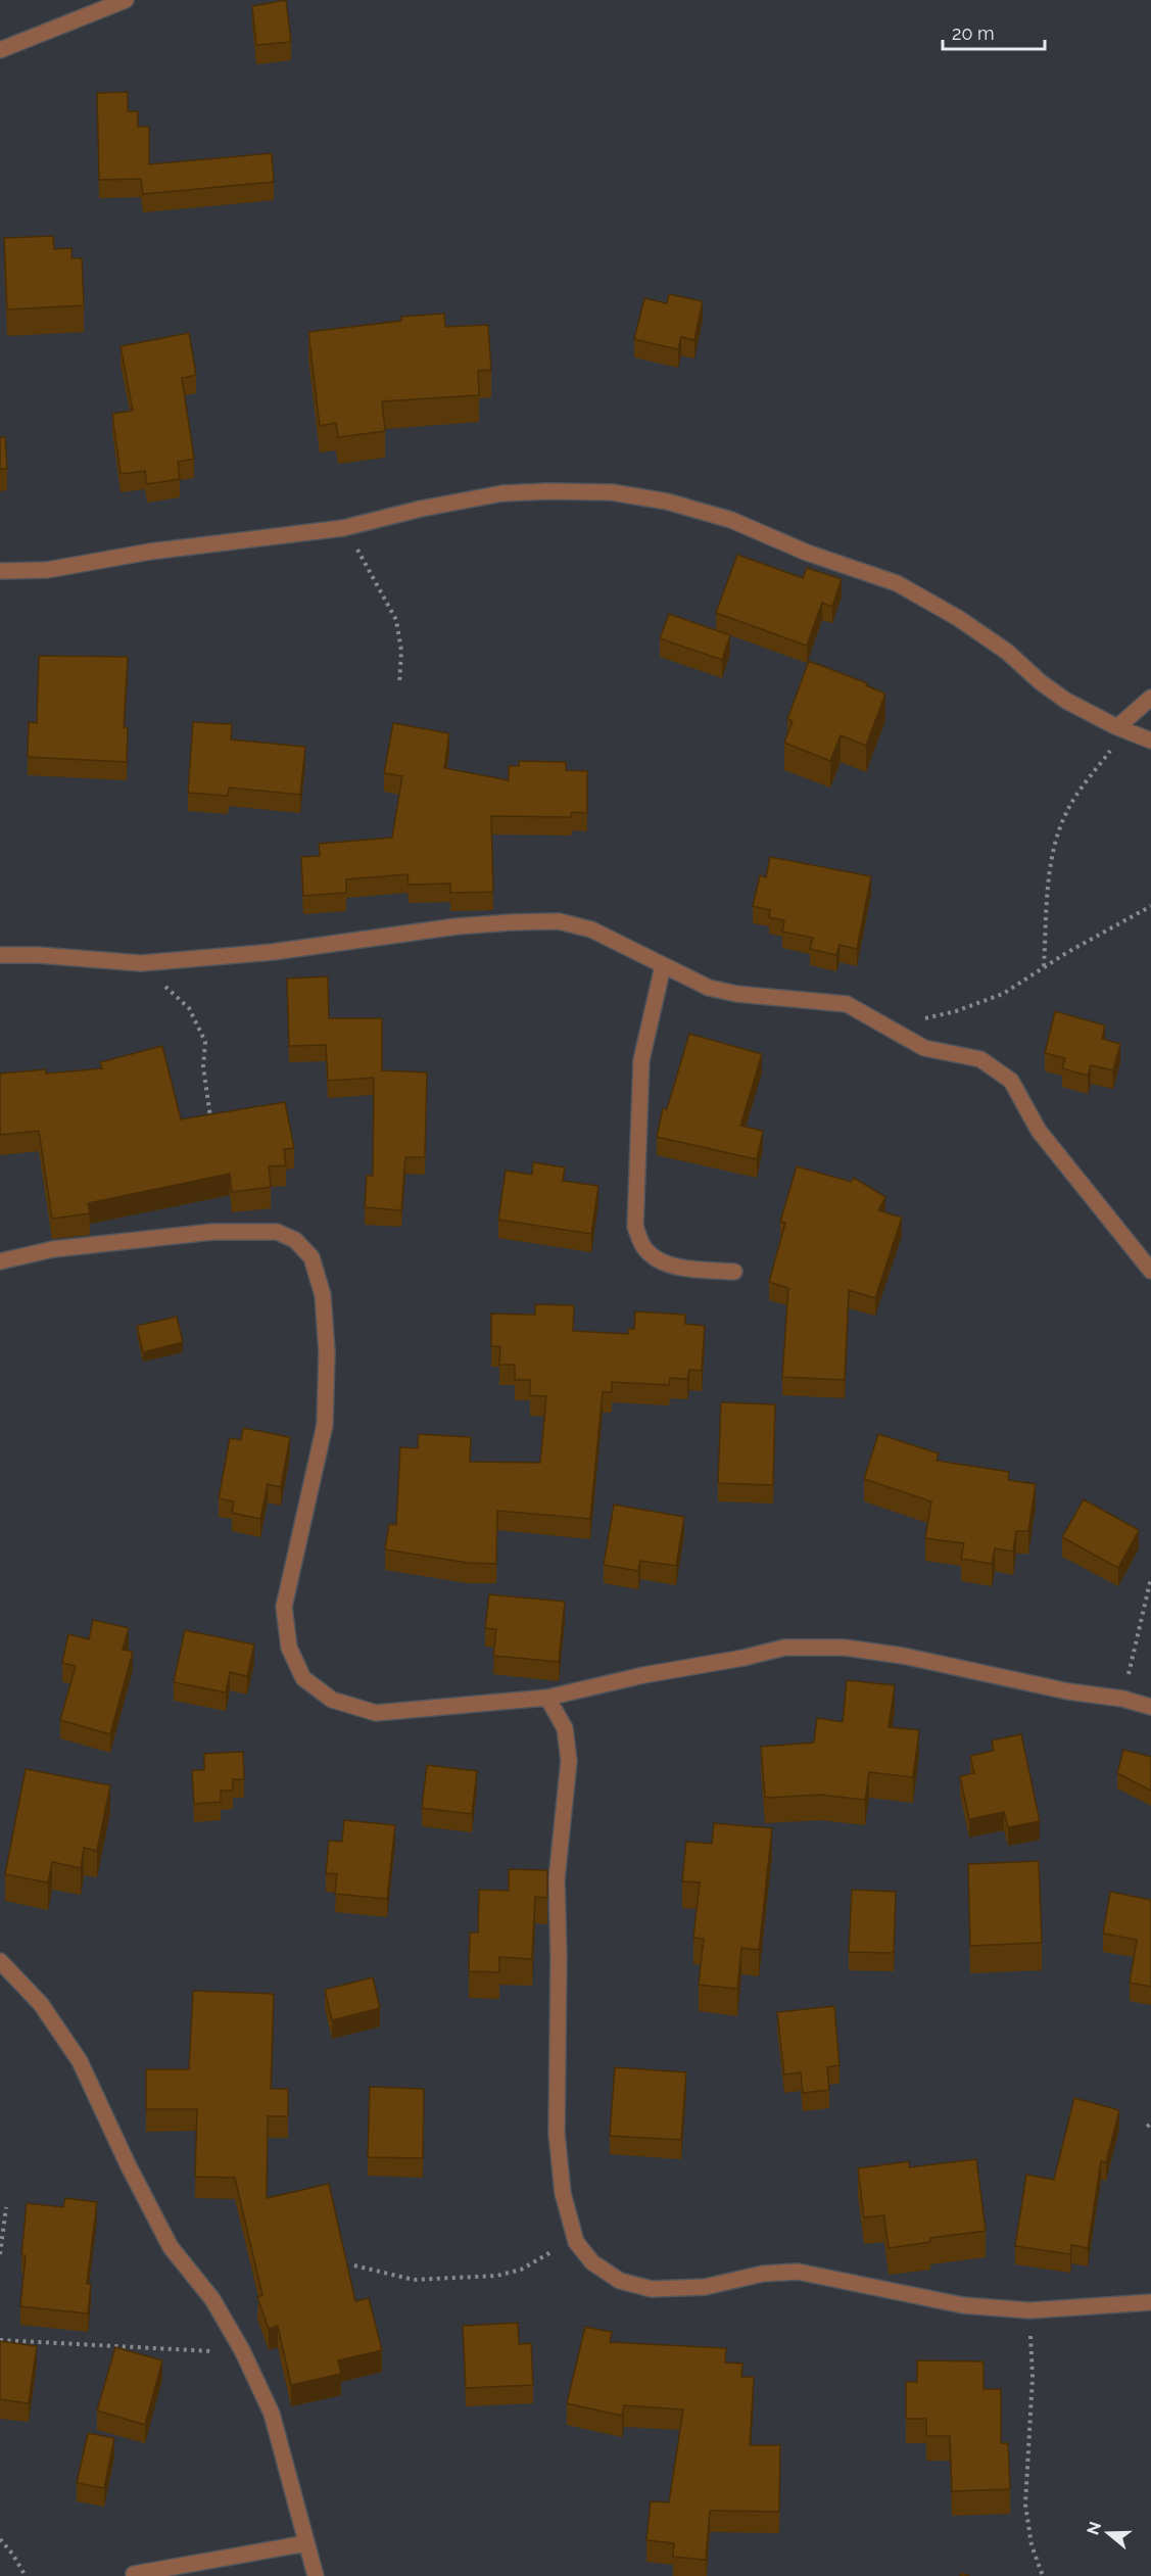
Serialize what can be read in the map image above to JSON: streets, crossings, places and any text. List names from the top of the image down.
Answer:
{
  "scale_bar": "20 m",
  "north": "left"
}
